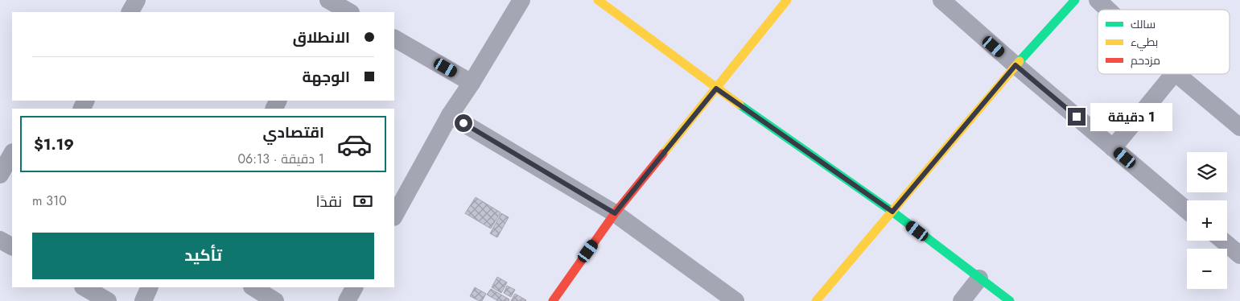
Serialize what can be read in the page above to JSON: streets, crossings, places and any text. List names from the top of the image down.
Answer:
{
  "legend": ["سالك", "بطيء", "مزدحم"],
  "page": {
    "banner": ["الانطلاق", "الوجهة"],
    "bubble": "1 دقيقة",
    "list": [
      {
        "name": "اقتصادي",
        "note": "1 دقيقة · 06:13",
        "value": "$1.19"
      }
    ],
    "map_buttons": ["+", "−"],
    "pay": ["نقدًا", "310 m"],
    "buttons": "تأكيد"
  }
}
